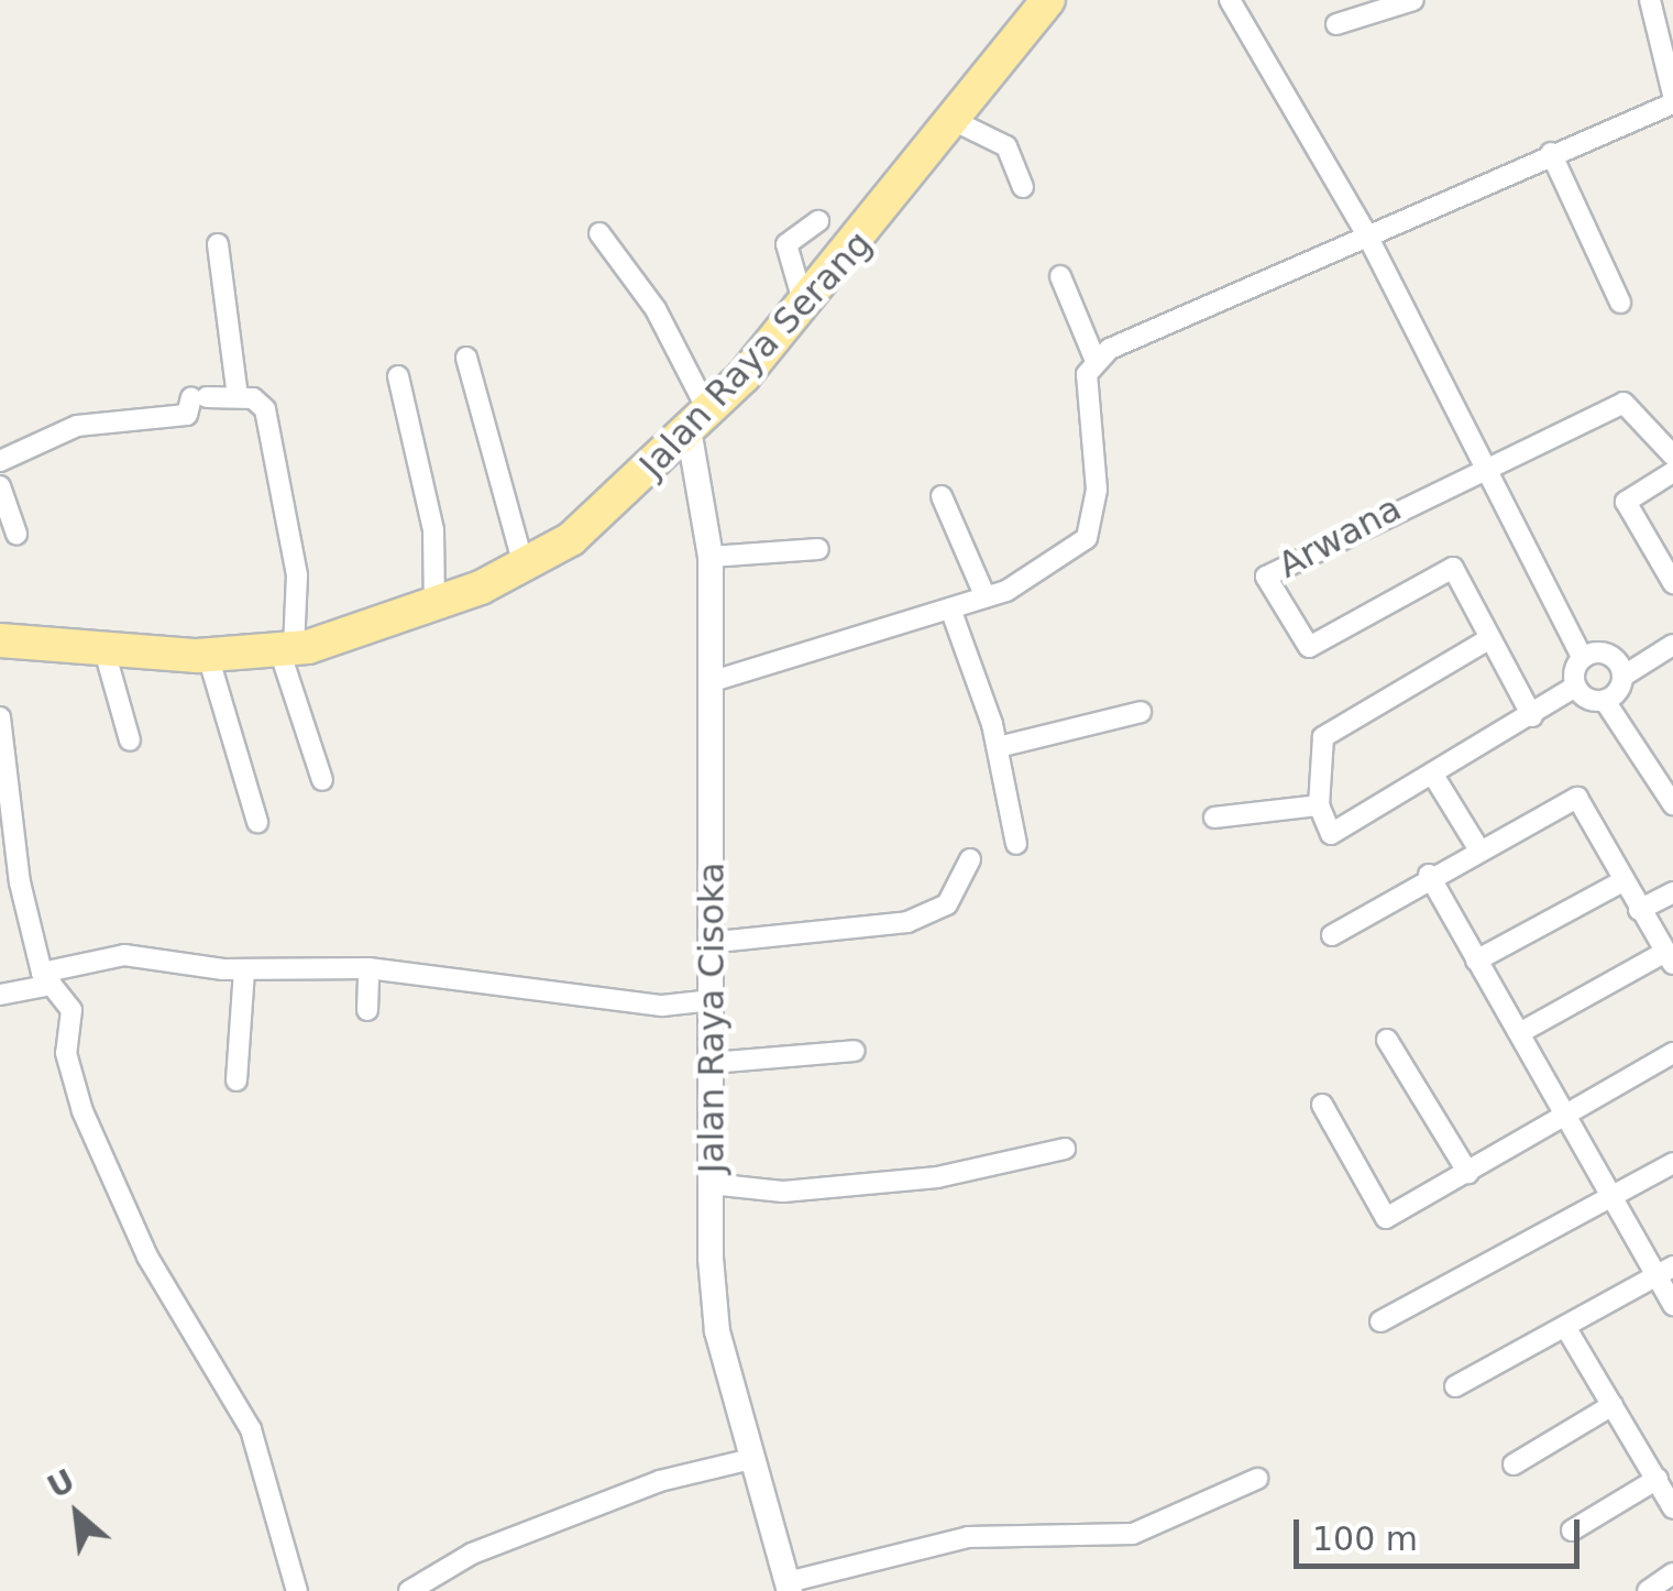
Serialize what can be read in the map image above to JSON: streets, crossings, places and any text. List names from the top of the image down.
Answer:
{
  "streets": {
    "highway": ["Jalan Raya Serang"],
    "street": ["Arwana", "Jalan Raya Cisoka"]
  },
  "crossings": [
    ["Jalan Raya Serang", "Jalan Raya Cisoka"]
  ],
  "scale_bar": "100 m",
  "north": "top left"
}
